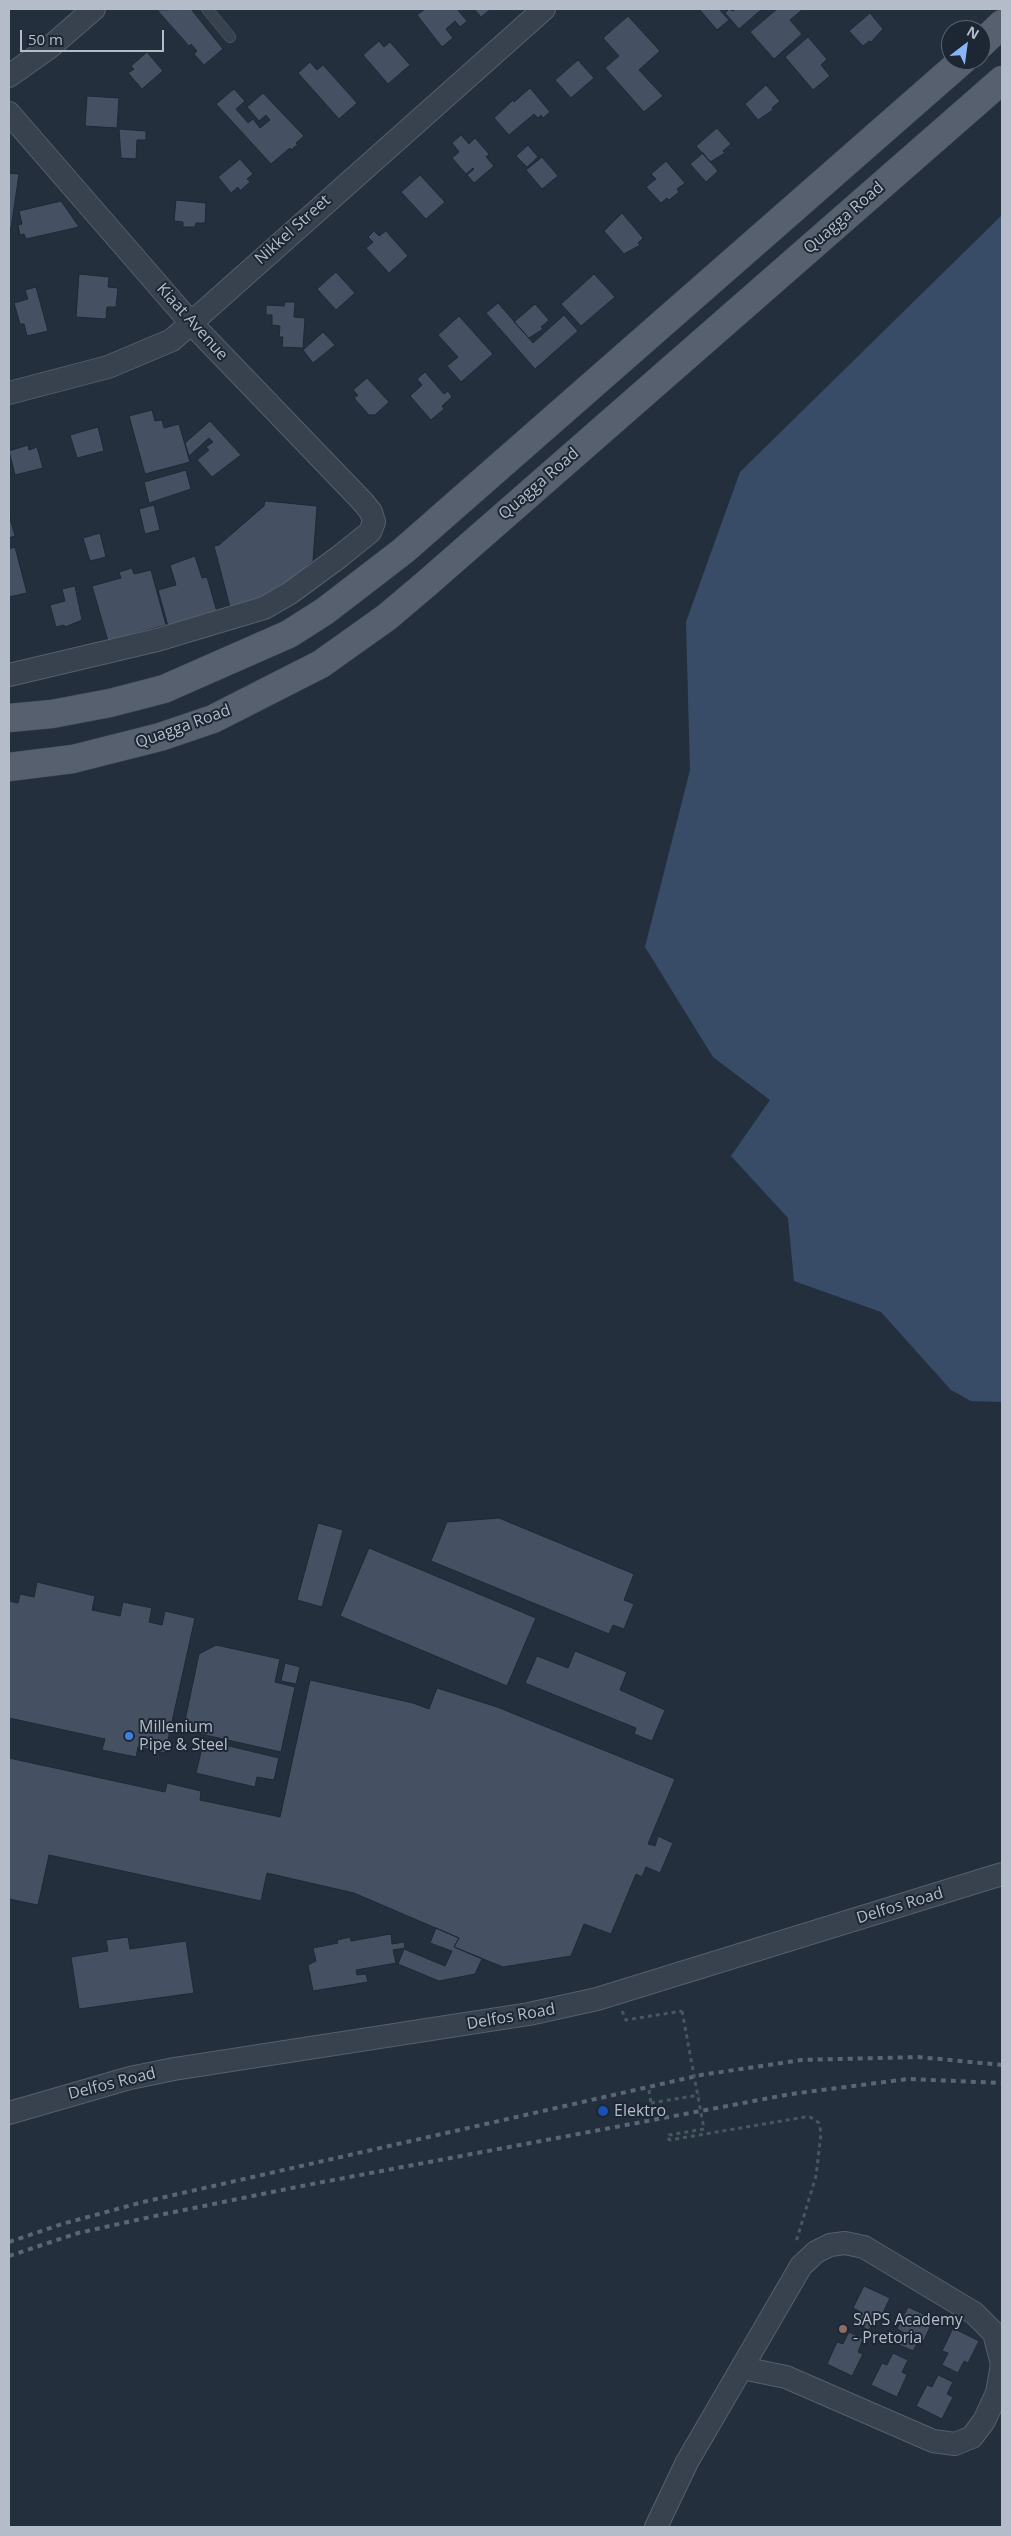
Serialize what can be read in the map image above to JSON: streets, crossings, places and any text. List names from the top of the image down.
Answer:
{
  "streets": {
    "main road": ["Quagga Road"],
    "street": ["Nikkel Street", "Kiaat Avenue", "Delfos Road"]
  },
  "crossings": [
    ["Nikkel Street", "Kiaat Avenue"]
  ],
  "places": ["Millenium Pipe & Steel", "Elektro", "SAPS Academy - Pretoria"],
  "scale_bar": "50 m",
  "north": "top right"
}
